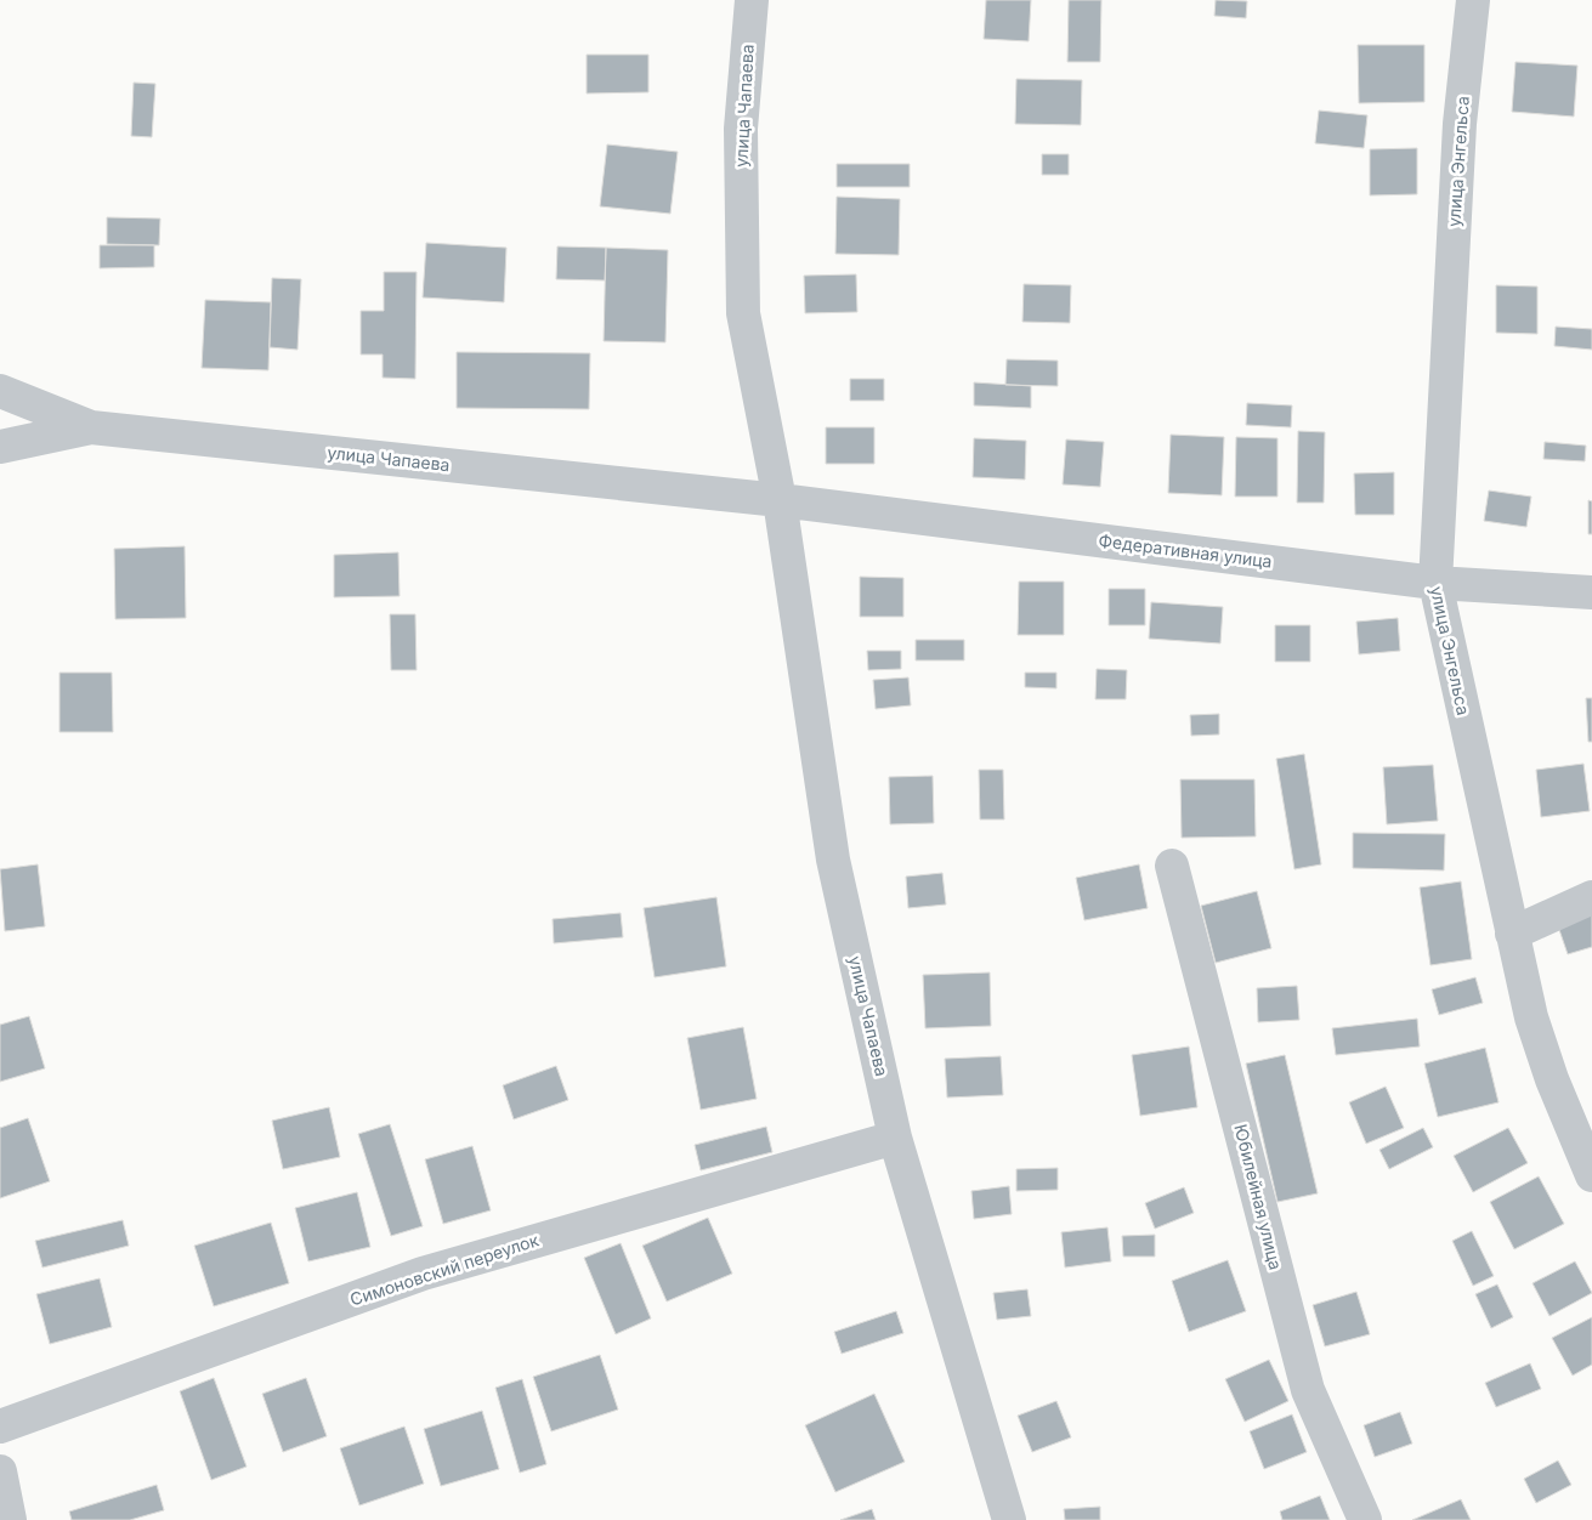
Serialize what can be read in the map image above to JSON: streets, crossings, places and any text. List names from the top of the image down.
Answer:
{
  "streets": {
    "street": [
      "улица Чапаева",
      "улица Энгельса",
      "Федеративная улица",
      "Юбилейная улица",
      "Симоновский переулок"
    ]
  },
  "crossings": [
    ["улица Чапаева", "Федеративная улица"],
    ["улица Чапаева", "Симоновский переулок"],
    ["улица Энгельса", "Федеративная улица"]
  ]
}
